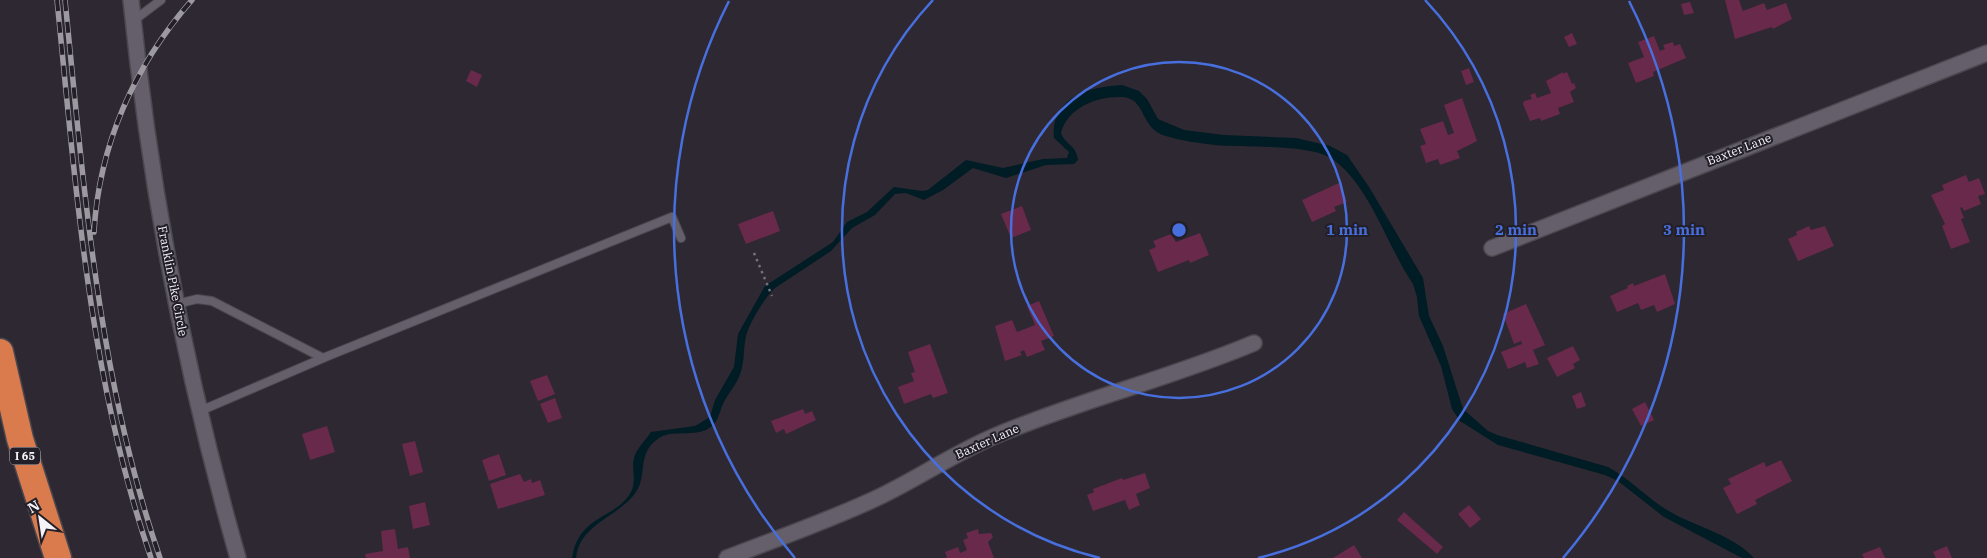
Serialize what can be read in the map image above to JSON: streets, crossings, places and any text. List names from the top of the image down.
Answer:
{
  "streets": {
    "highway": ["I 65"],
    "street": ["Baxter Lane", "Franklin Pike Circle"]
  },
  "north": "top left",
  "rings": ["1 min", "2 min", "3 min"]
}
